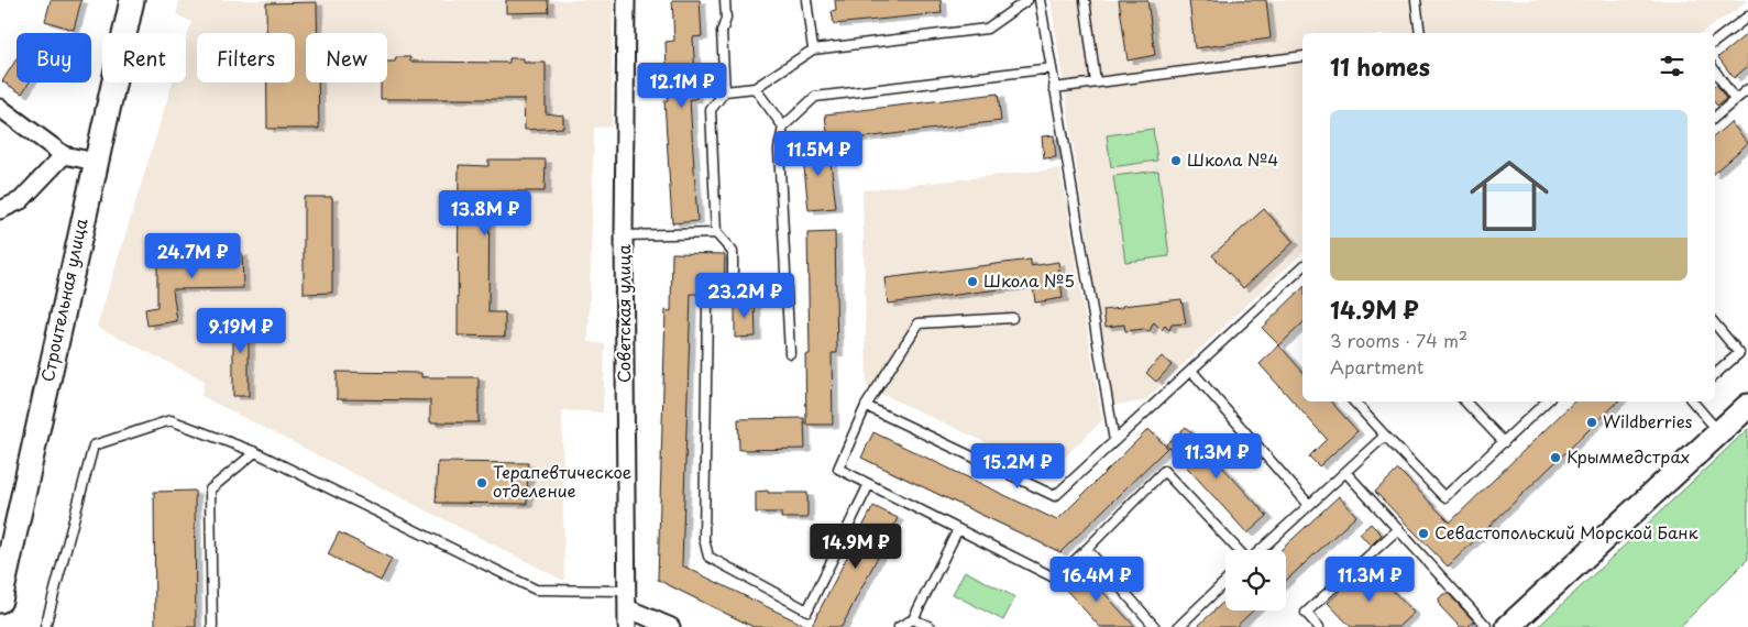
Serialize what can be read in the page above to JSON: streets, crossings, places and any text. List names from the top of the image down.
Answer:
{
  "streets": {
    "main road": ["Строительная улица"],
    "street": ["Советская улица"]
  },
  "places": [
    "Школа №4",
    "Школа №5",
    "Wildberries",
    "Крыммедстрах",
    "Терапевтическое отделение",
    "Севастопольский Морской Банк"
  ],
  "page": {
    "chip": [
      "Buy",
      "Rent",
      "Filters",
      "New"
    ],
    "heading": "11 homes",
    "price": [
      "12.1M ₽",
      "11.5M ₽",
      "13.8M ₽",
      "24.7M ₽",
      "23.2M ₽",
      "9.19M ₽",
      "11.3M ₽",
      "15.2M ₽",
      "14.9M ₽",
      "16.4M ₽",
      "11.3M ₽"
    ],
    "list": [
      {
        "name": "14.9M ₽",
        "note": "3 rooms · 74 m² · Apartment"
      }
    ]
  }
}
